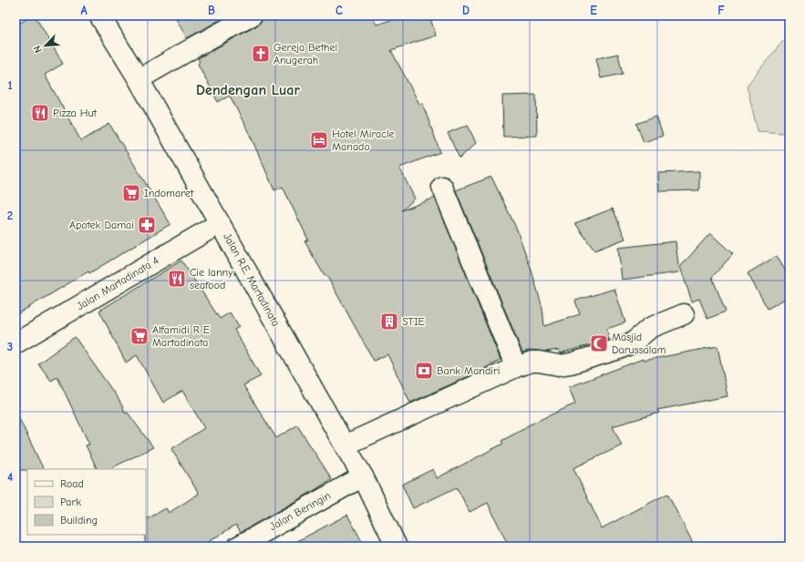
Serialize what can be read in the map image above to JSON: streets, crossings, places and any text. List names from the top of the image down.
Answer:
{
  "streets": {
    "main road": ["Jalan R.E. Martadinata", "Jalan Martadinata 4", "Jalan Beringin"]
  },
  "crossings": [
    ["Jalan R.E. Martadinata", "Jalan Martadinata 4"],
    ["Jalan R.E. Martadinata", "Jalan Beringin"]
  ],
  "districts": ["Dendengan Luar"],
  "places": {
    "church": ["Gereja Bethel Anugerah"],
    "restaurant": ["Pizza Hut", "Cie lanny seafood"],
    "hotel": ["Hotel Miracle Manado"],
    "supermarket": ["Indomaret", "Alfamidi R E Martadinata"],
    "pharmacy": ["Apotek Damai"],
    "building": ["STIE"],
    "mosque": ["Masjid Darussalam"],
    "bank": ["Bank Mandiri"]
  },
  "legend": ["Road", "Park", "Building"],
  "north": "bottom left",
  "grid": {
    "columns": [
      "A",
      "B",
      "C",
      "D",
      "E",
      "F"
    ],
    "rows": [
      "1",
      "2",
      "3",
      "4"
    ]
  }
}
